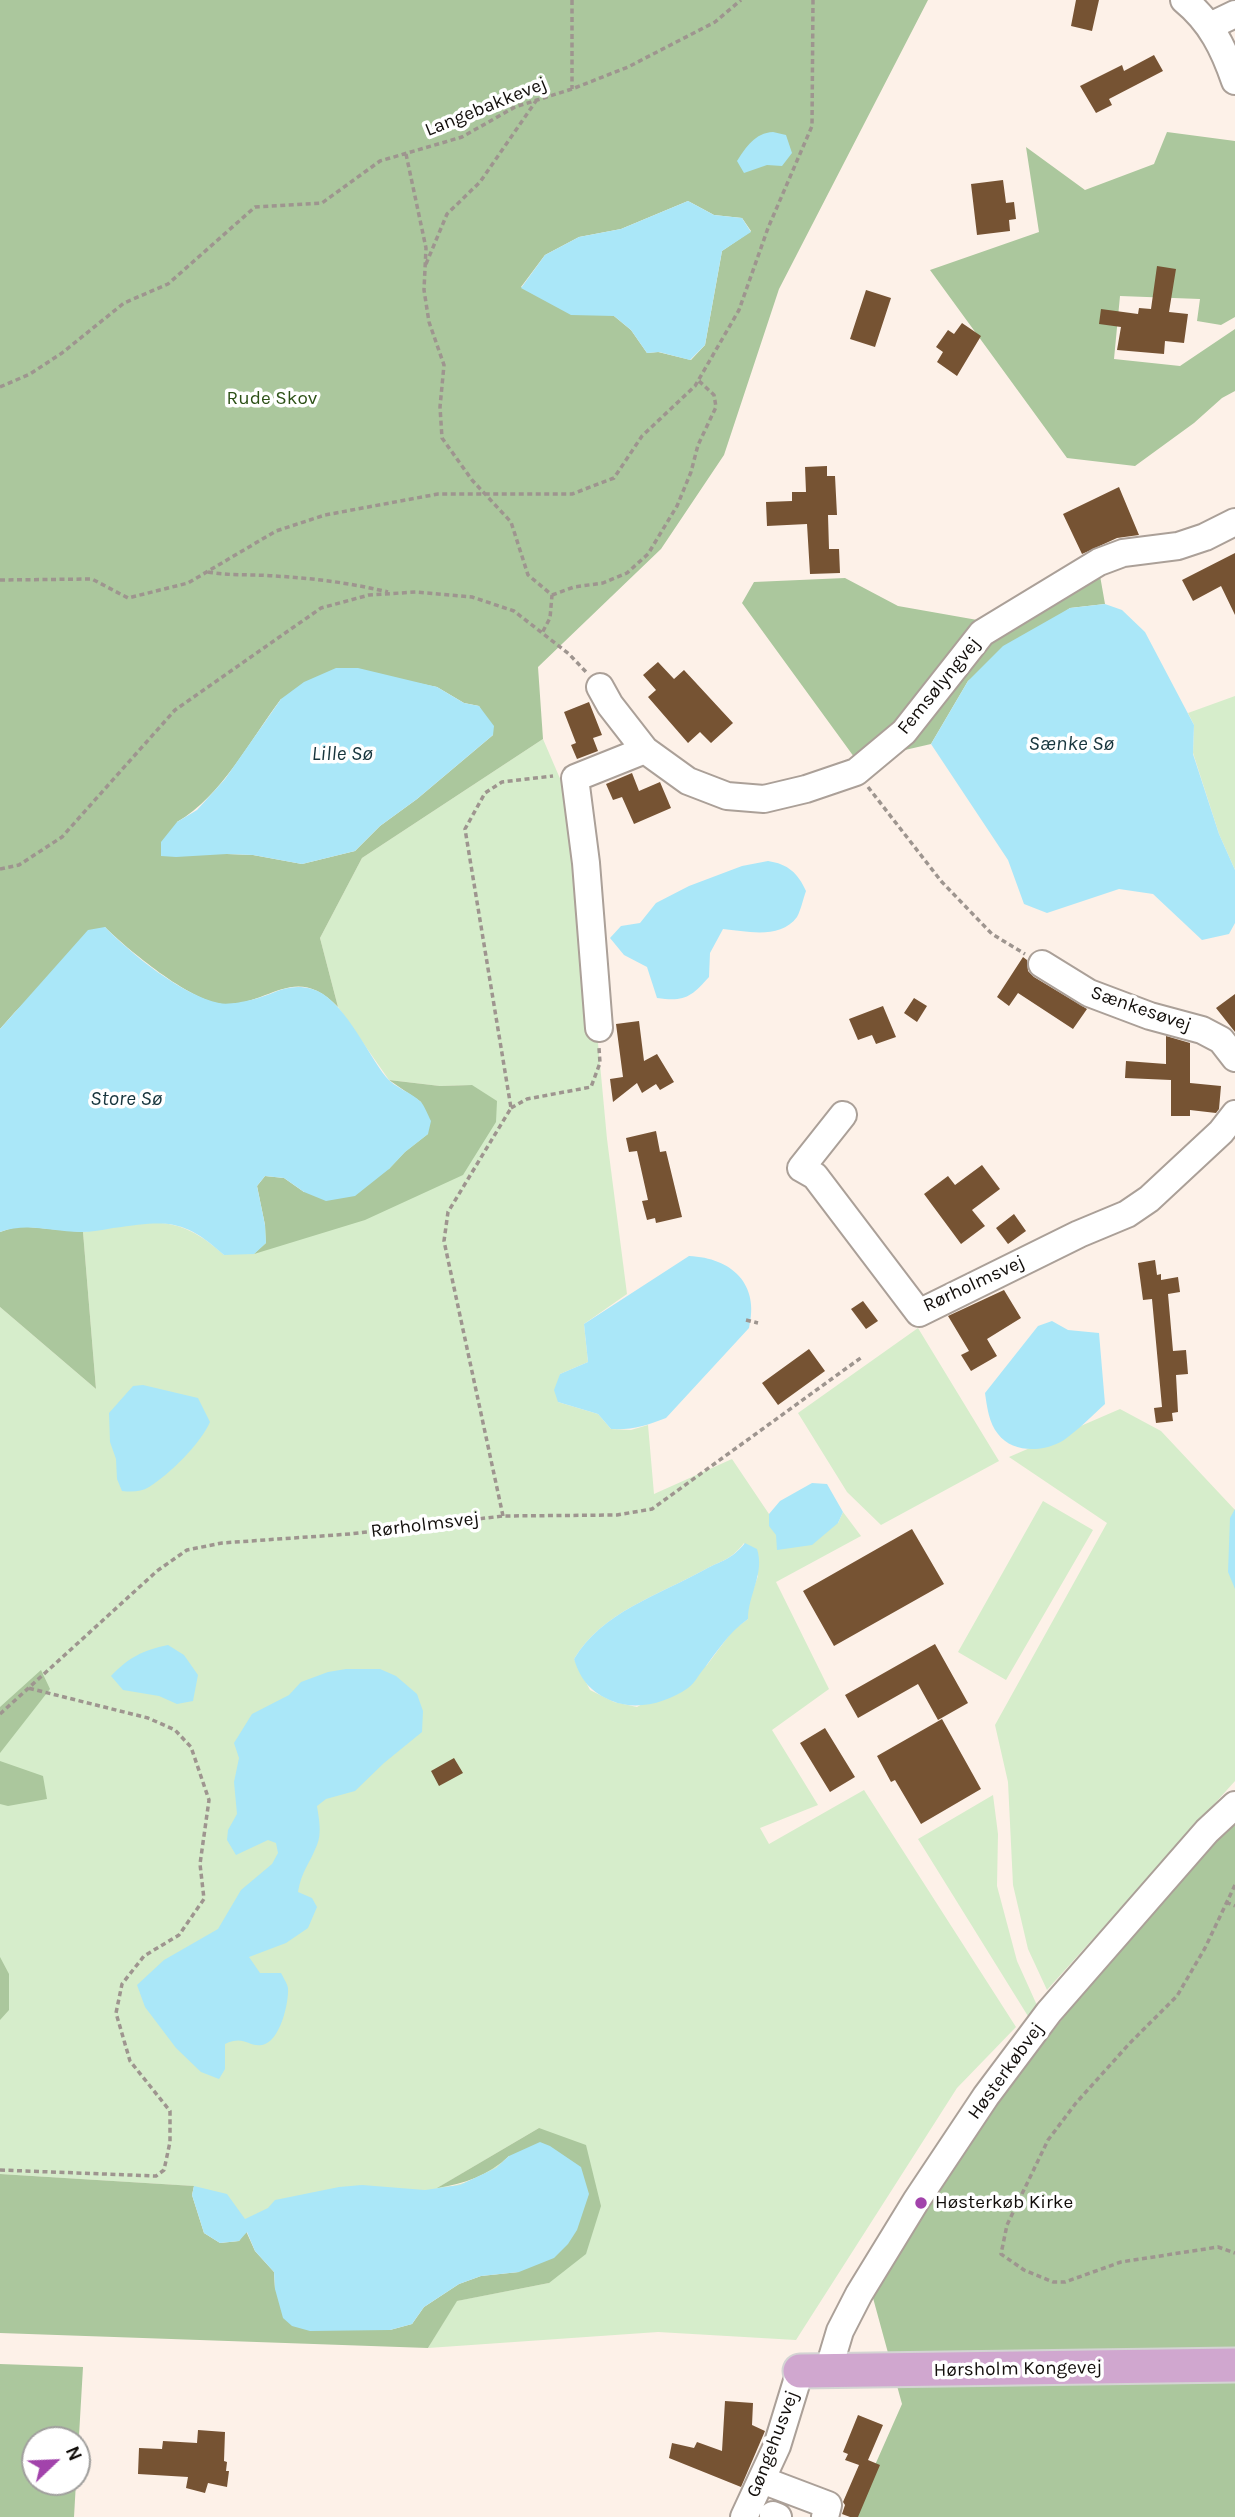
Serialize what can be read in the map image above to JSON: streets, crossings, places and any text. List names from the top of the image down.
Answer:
{
  "streets": {
    "main road": ["Hørsholm Kongevej"],
    "street": [
      "Femsølyngvej",
      "Sænkesøvej",
      "Rørholmsvej",
      "Høsterkøbvej",
      "Gøngehusvej"
    ],
    "path": ["Langebakkevej"]
  },
  "crossings": [
    ["Høsterkøbvej", "Hørsholm Kongevej"],
    ["Høsterkøbvej", "Gøngehusvej"],
    ["Hørsholm Kongevej", "Gøngehusvej"]
  ],
  "water": ["Sænke Sø", "Lille Sø", "Store Sø"],
  "parks": ["Rude Skov"],
  "places": ["Høsterkøb Kirke"],
  "north": "top right"
}
